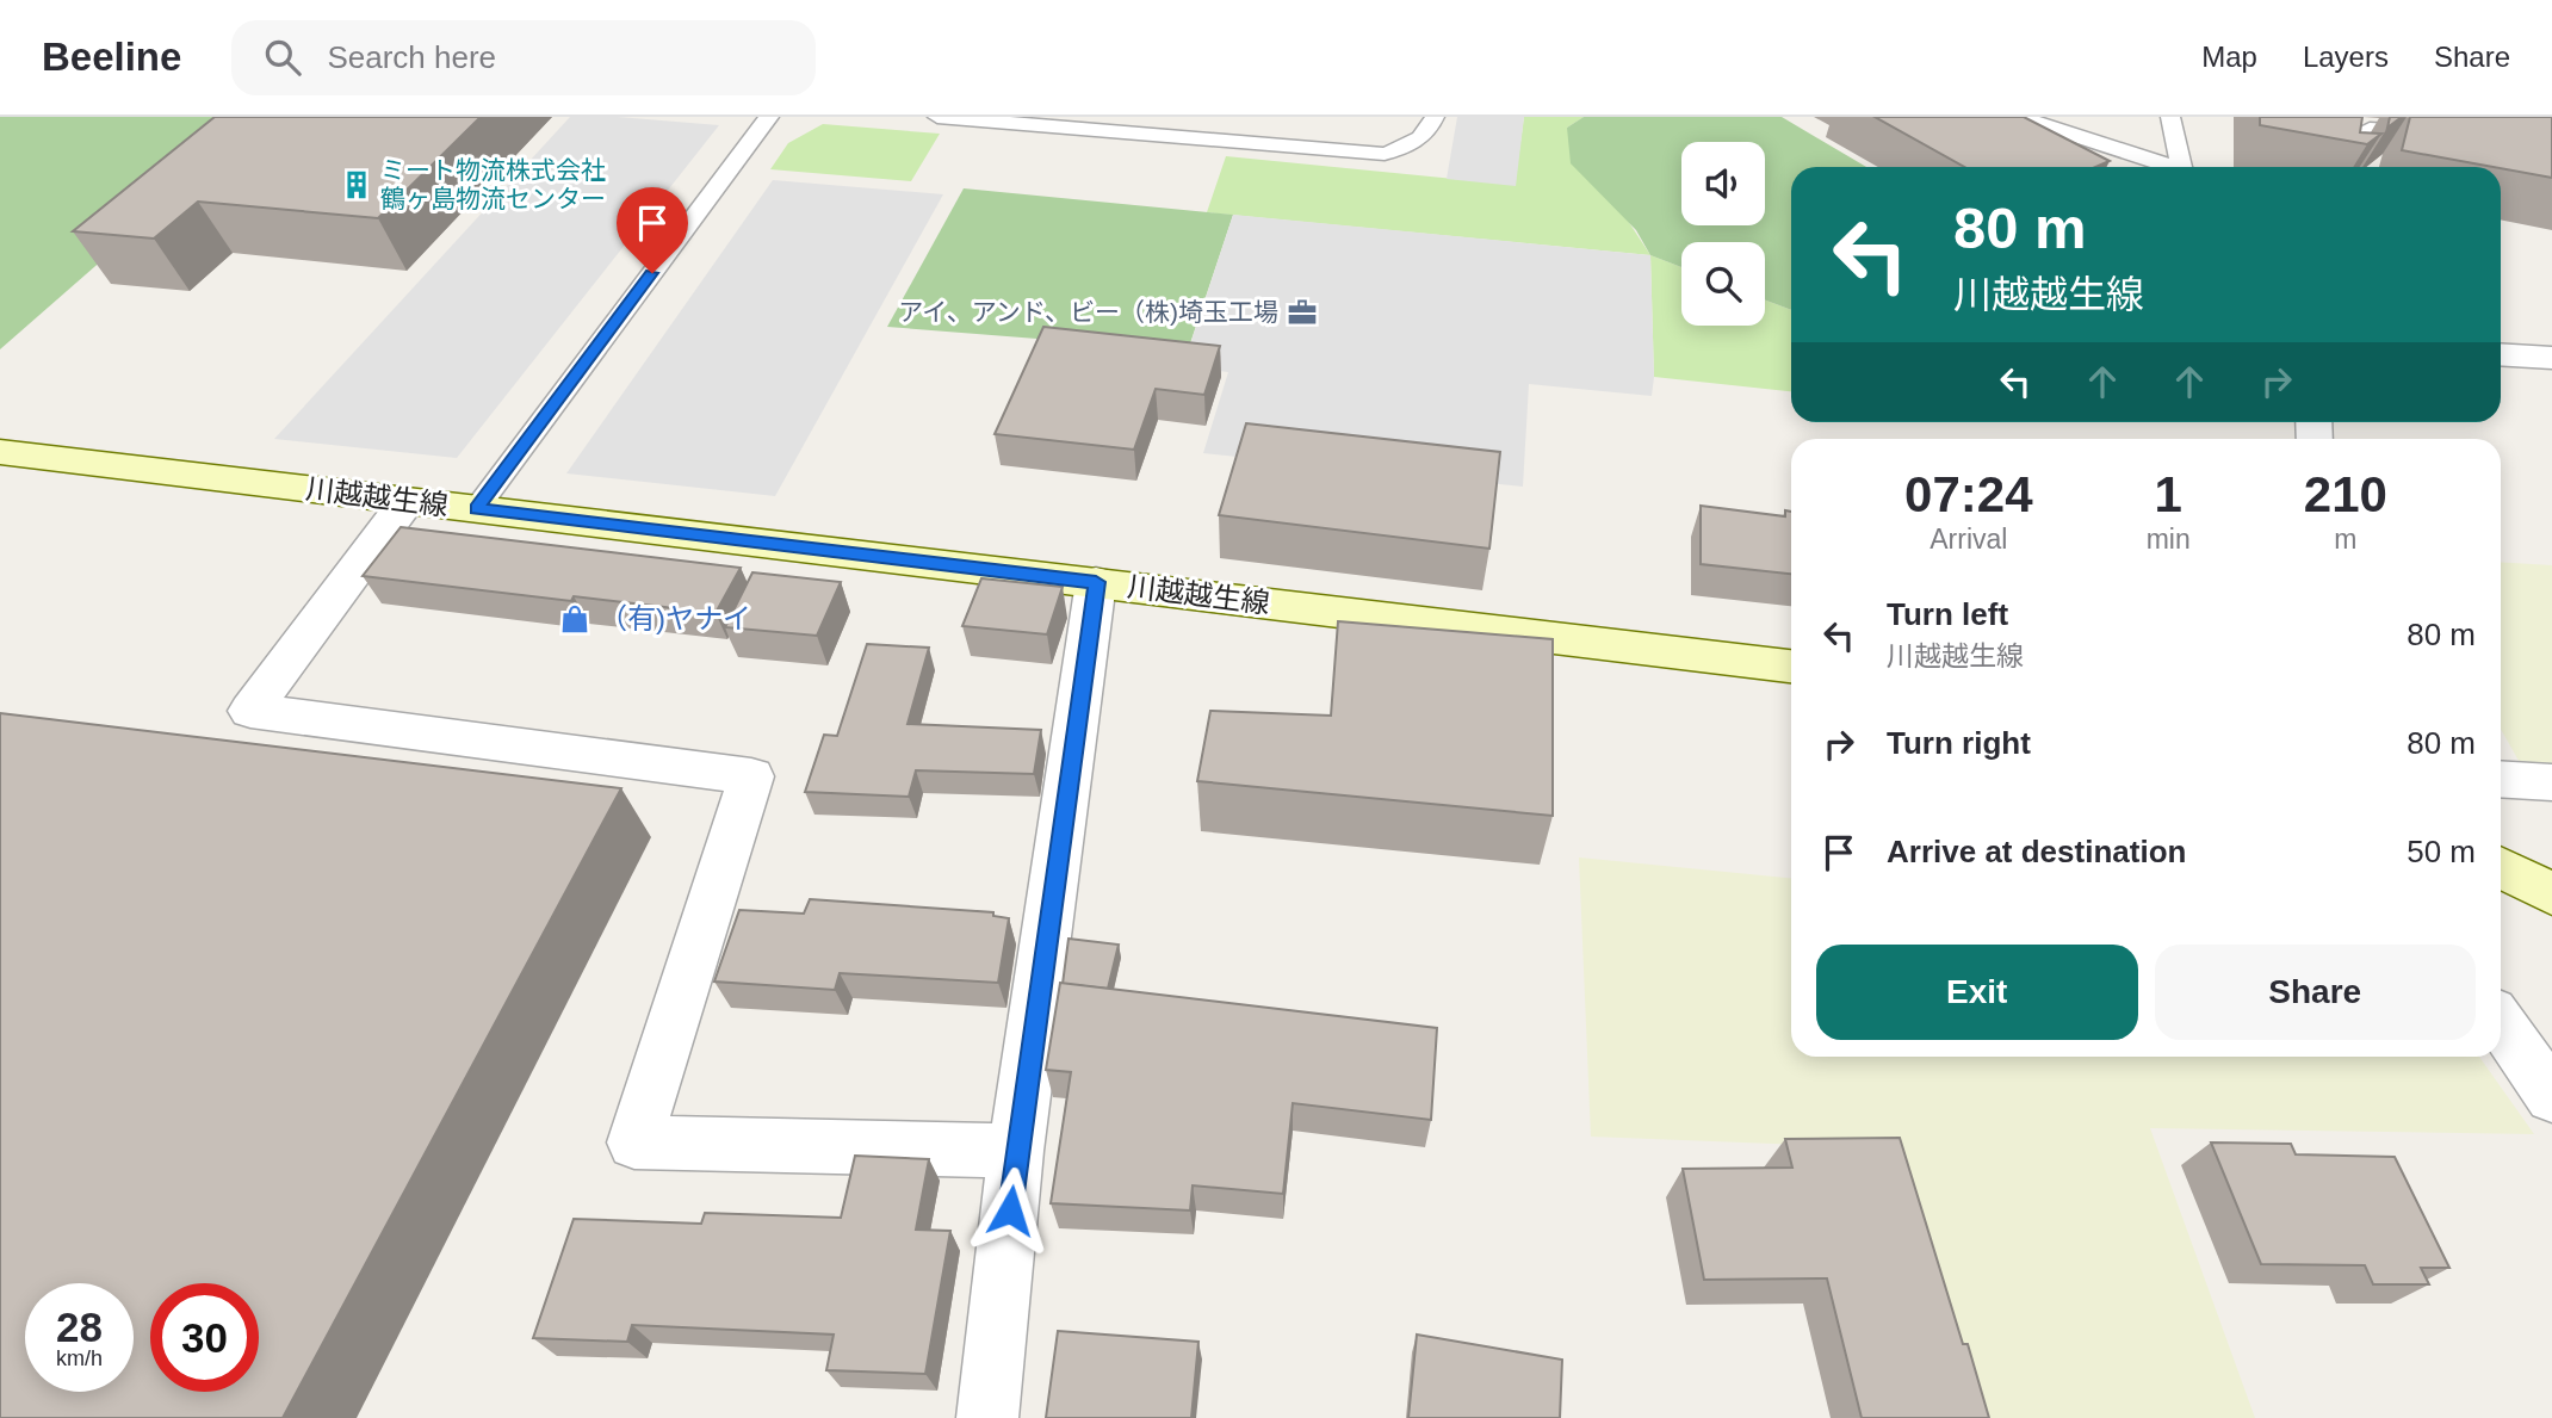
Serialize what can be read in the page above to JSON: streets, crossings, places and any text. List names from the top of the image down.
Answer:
{
  "streets": {
    "main road": ["川越越生線"]
  },
  "places": {
    "building": ["ミート物流株式会社 鶴ヶ島物流センター"],
    "office": ["アイ、アンド、ビー（株)埼玉工場"],
    "shop": ["（有)ヤナイ"]
  },
  "page": {
    "header": "Beeline",
    "search": "Search here",
    "nav": ["Map", "Layers", "Share"],
    "turn": ["80 m", "川越越生線"],
    "eta": [
      "07:24",
      "Arrival",
      "1",
      "min",
      "210",
      "m"
    ],
    "list": [
      {
        "name": "Turn left",
        "note": "川越越生線",
        "value": "80 m"
      },
      {
        "name": "Turn right",
        "value": "80 m"
      },
      {
        "name": "Arrive at destination",
        "value": "50 m"
      }
    ],
    "buttons": ["Exit", "Share"],
    "speed": "28 km/h",
    "limit": "30"
  }
}
